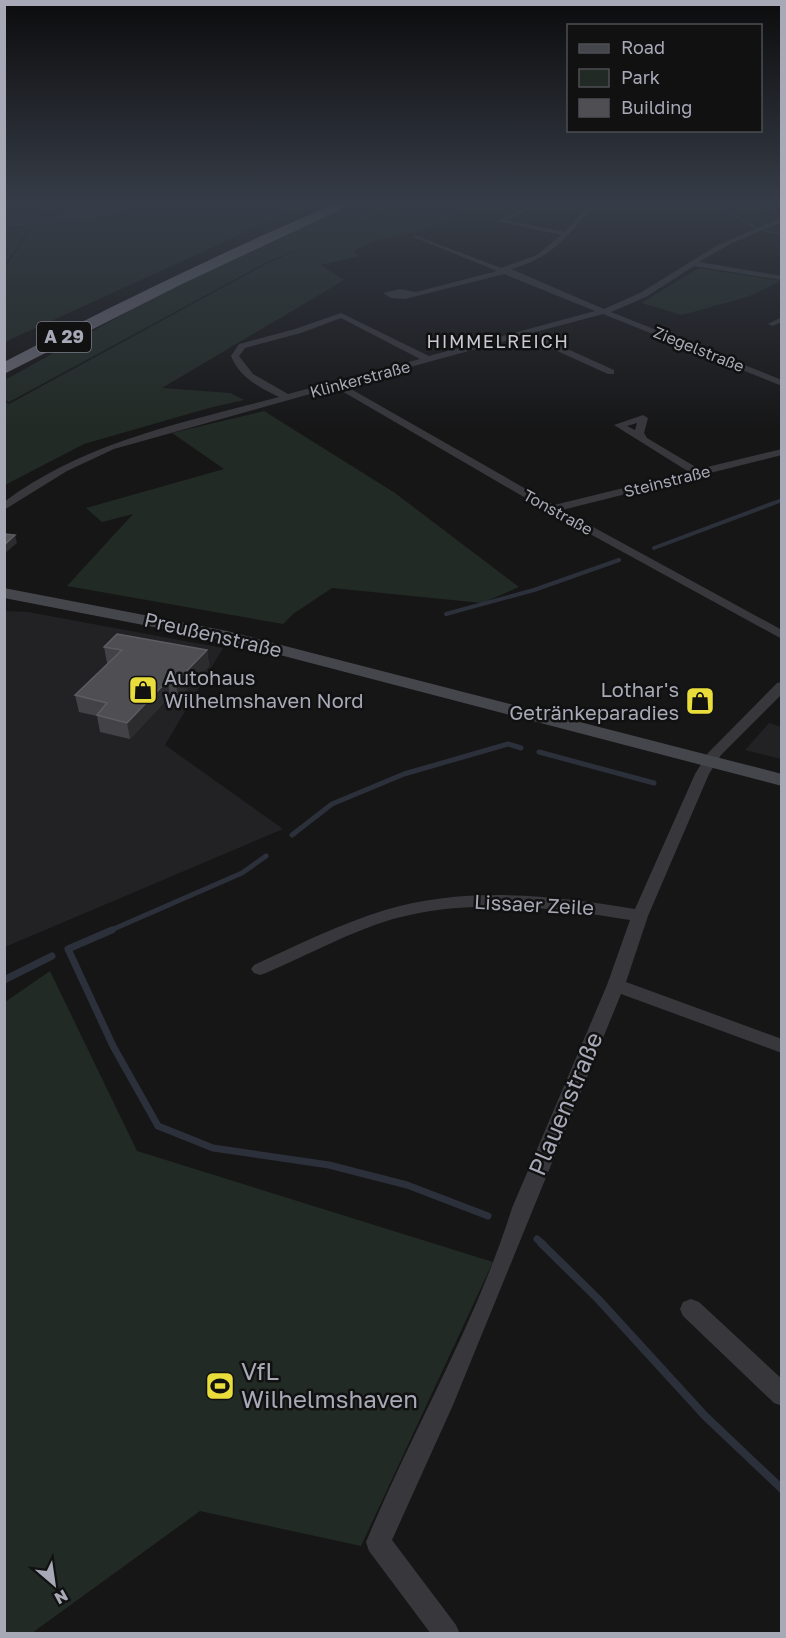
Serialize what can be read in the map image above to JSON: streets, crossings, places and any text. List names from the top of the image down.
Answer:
{
  "streets": {
    "highway": ["A 29"],
    "main road": ["Preußenstraße"],
    "street": [
      "Ziegelstraße",
      "Klinkerstraße",
      "Steinstraße",
      "Tonstraße",
      "Lissaer Zeile",
      "Plauenstraße"
    ]
  },
  "crossings": [
    ["Ziegelstraße", "Klinkerstraße"],
    ["Klinkerstraße", "Tonstraße"],
    ["Steinstraße", "Tonstraße"],
    ["Preußenstraße", "Plauenstraße"],
    ["Lissaer Zeile", "Plauenstraße"]
  ],
  "districts": ["HIMMELREICH"],
  "places": {
    "shop": ["Autohaus Wilhelmshaven Nord", "Lothar's Getränkeparadies"],
    "sports": ["VfL Wilhelmshaven"]
  },
  "legend": ["Road", "Park", "Building"],
  "north": "bottom right"
}
